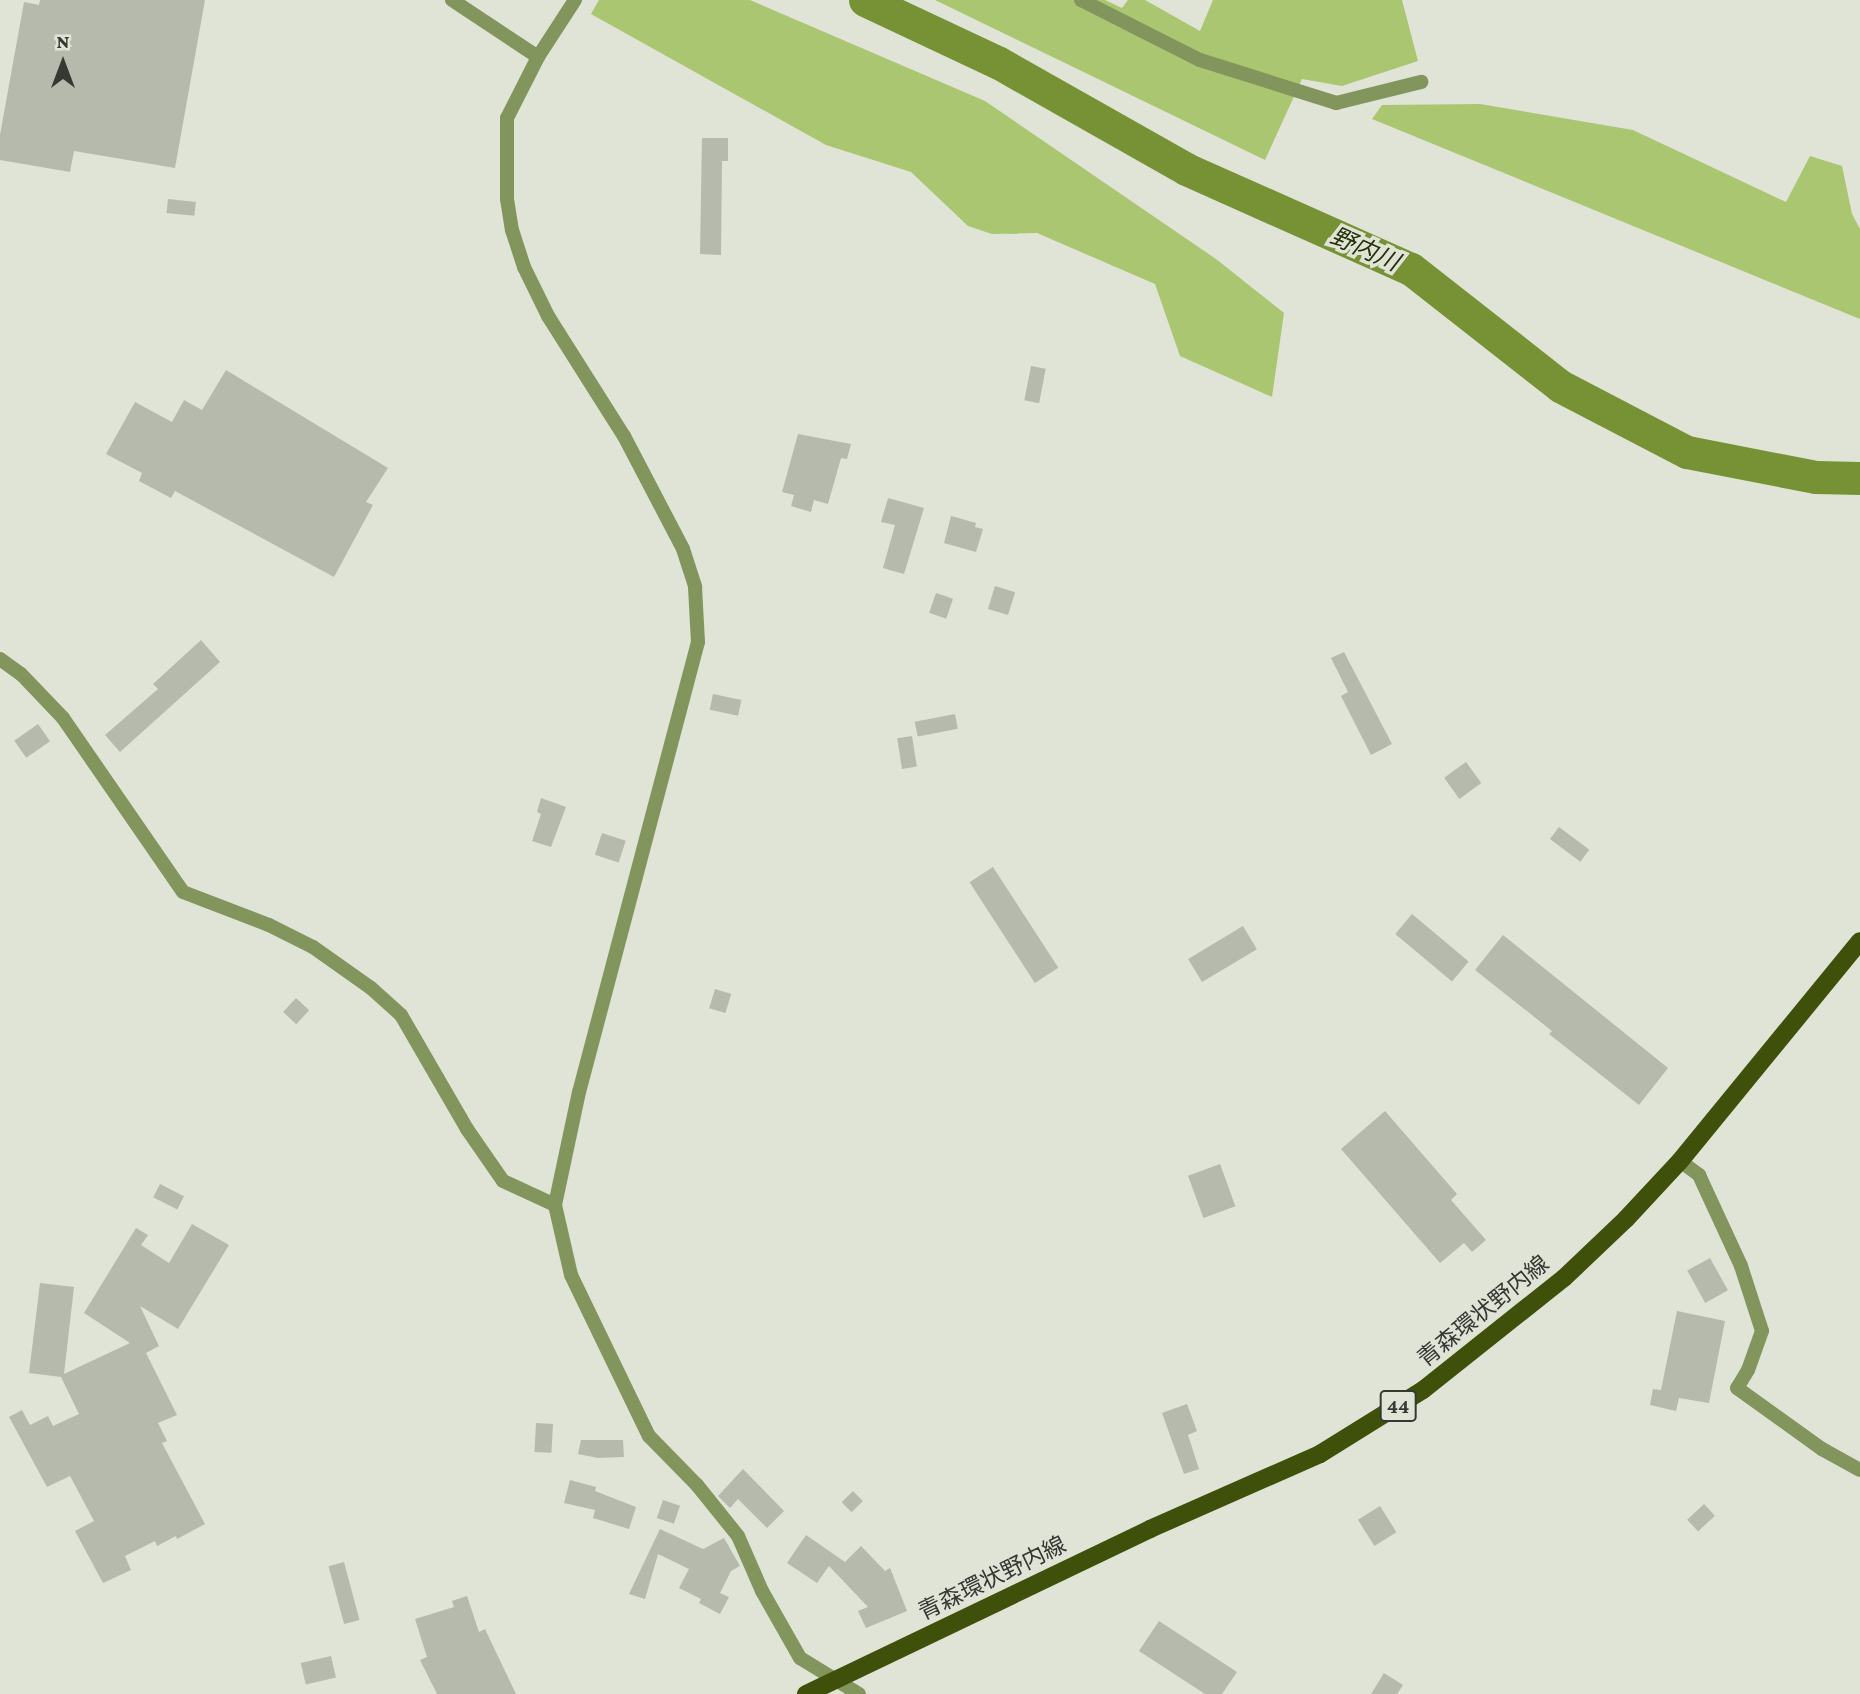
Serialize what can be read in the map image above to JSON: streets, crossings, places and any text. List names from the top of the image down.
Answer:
{
  "streets": {
    "main road": ["青森環状野内線", "44"]
  },
  "water": ["野内川"],
  "north": "top"
}
